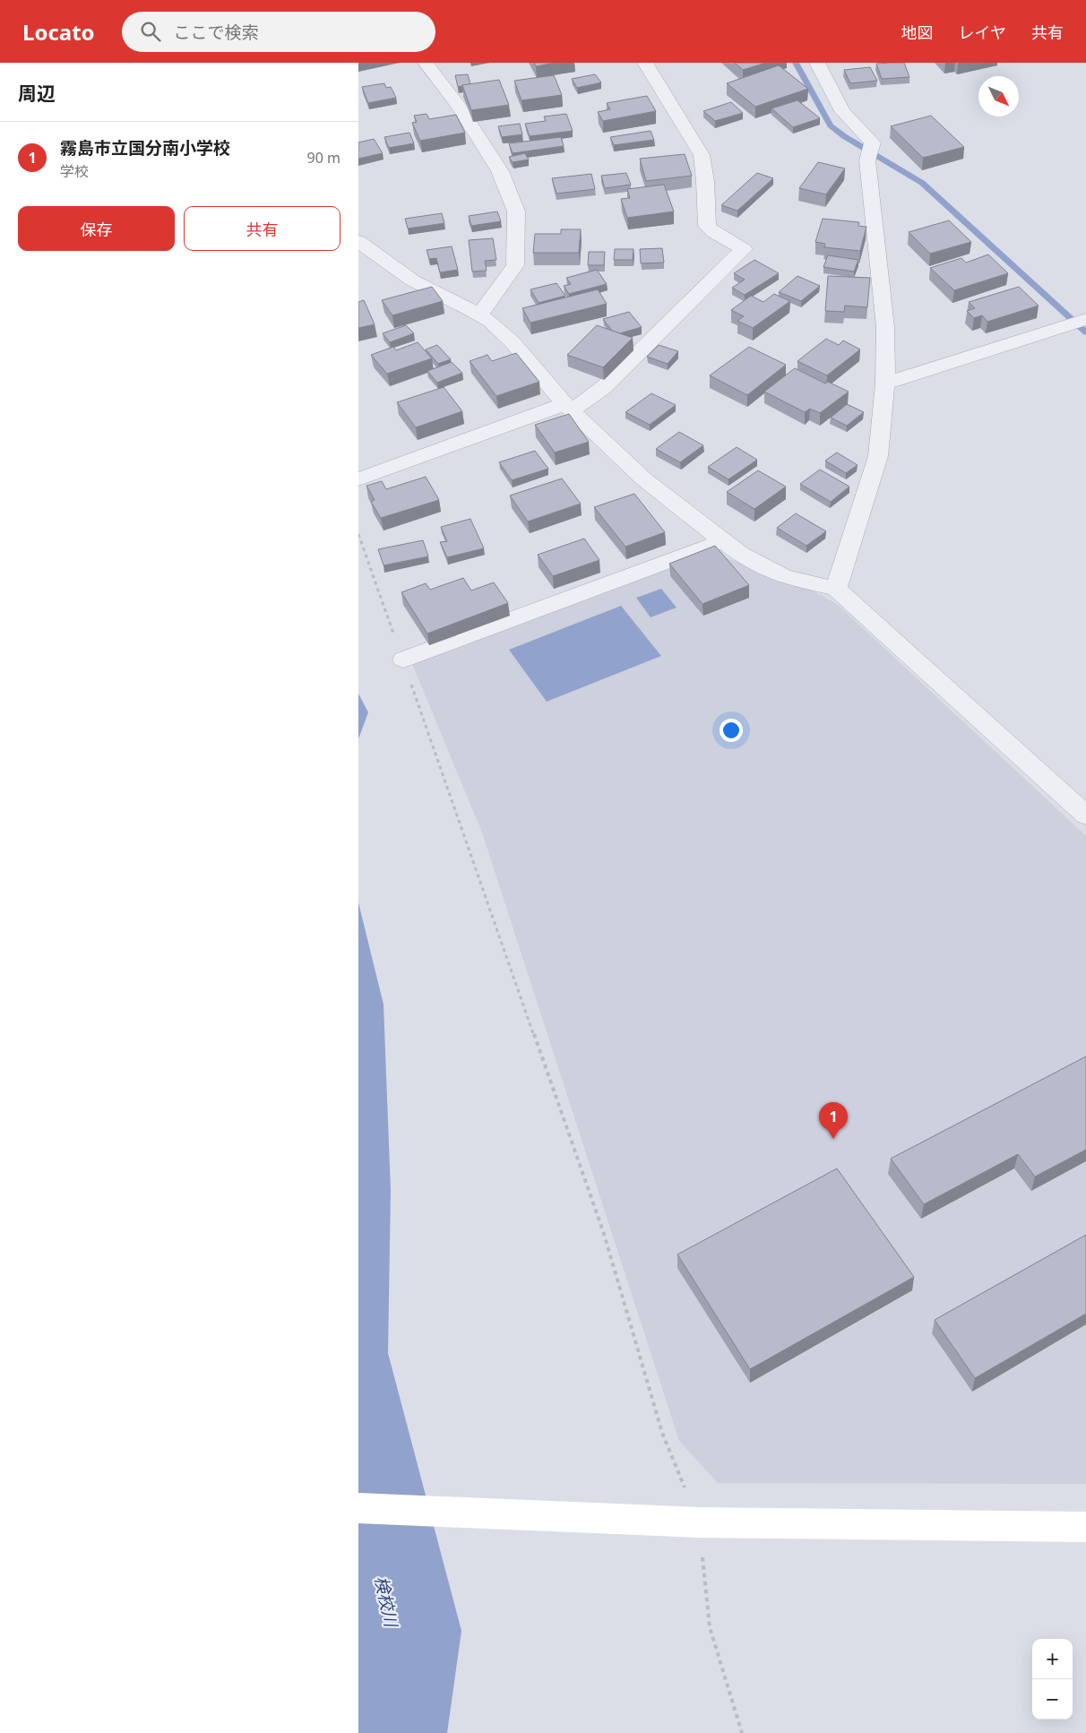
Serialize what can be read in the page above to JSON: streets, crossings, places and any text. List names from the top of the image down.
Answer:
{
  "water": ["検校川"],
  "north": "bottom right",
  "page": {
    "header": "Locato",
    "search": "ここで検索",
    "nav": ["地図", "レイヤ", "共有"],
    "heading": "周辺",
    "list": [
      {
        "mark": "1",
        "name": "霧島市立国分南小学校",
        "note": "学校",
        "value": "90 m"
      }
    ],
    "buttons": ["保存", "共有"],
    "pins": "1",
    "map_buttons": ["+", "−"]
  }
}
